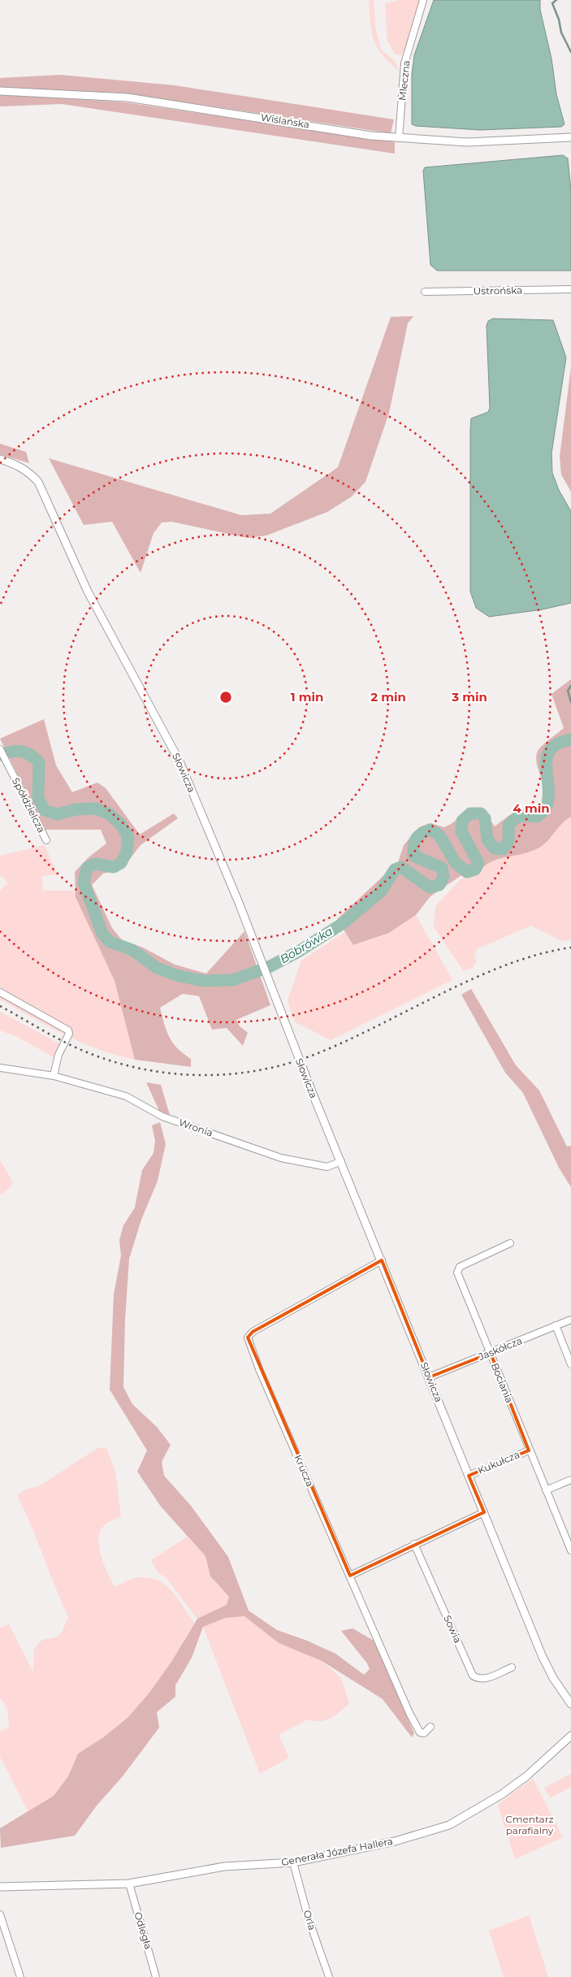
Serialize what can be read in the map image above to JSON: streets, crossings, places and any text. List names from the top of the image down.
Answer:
{
  "streets": {
    "street": [
      "Mleczna",
      "Wiślańska",
      "Ustrońska",
      "Słowicza",
      "Spółdzielcza",
      "Wronia",
      "Jaskółcza",
      "Bociania",
      "Kukułcza",
      "Krucza",
      "Sowia",
      "Generała Józefa Hallera",
      "Orla",
      "Odległa"
    ]
  },
  "crossings": [
    ["Mleczna", "Wiślańska"],
    ["Słowicza", "Wronia"],
    ["Słowicza", "Jaskółcza"],
    ["Słowicza", "Kukułcza"],
    ["Słowicza", "Krucza"],
    ["Jaskółcza", "Bociania"],
    ["Bociania", "Kukułcza"],
    ["Generała Józefa Hallera", "Orla"],
    ["Generała Józefa Hallera", "Odległa"]
  ],
  "water": ["Bobrówka"],
  "parks": ["Cmentarz parafialny"],
  "rings": [
    "1 min",
    "2 min",
    "3 min",
    "4 min"
  ]
}
